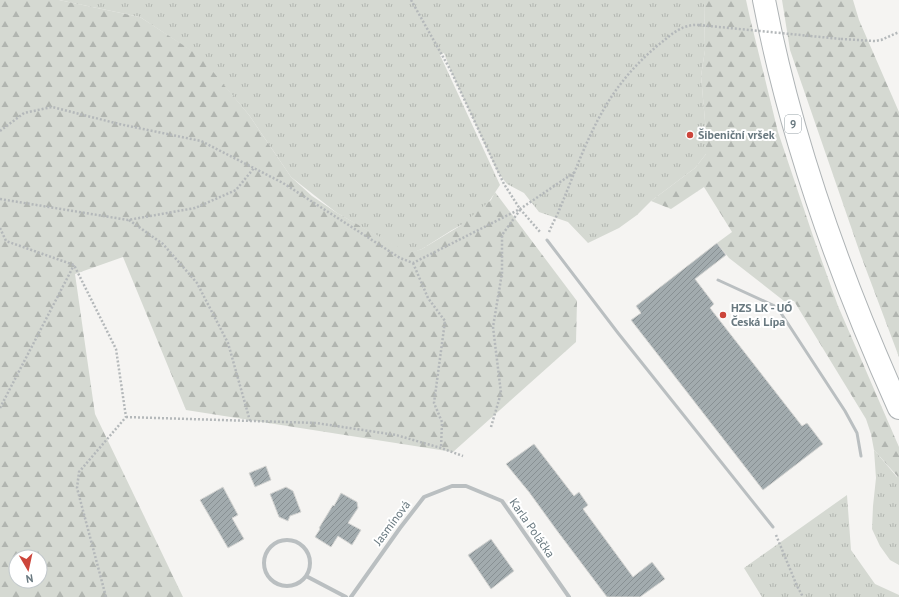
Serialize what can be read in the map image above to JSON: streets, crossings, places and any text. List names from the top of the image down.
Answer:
{
  "streets": {
    "main road": ["9"],
    "street": ["Jasmínová", "Karla Poláčka"]
  },
  "crossings": [
    ["Jasmínová", "Karla Poláčka"]
  ],
  "places": ["Šibeniční vršek", "HZS LK - UÓ Česká Lípa"],
  "north": "bottom"
}
